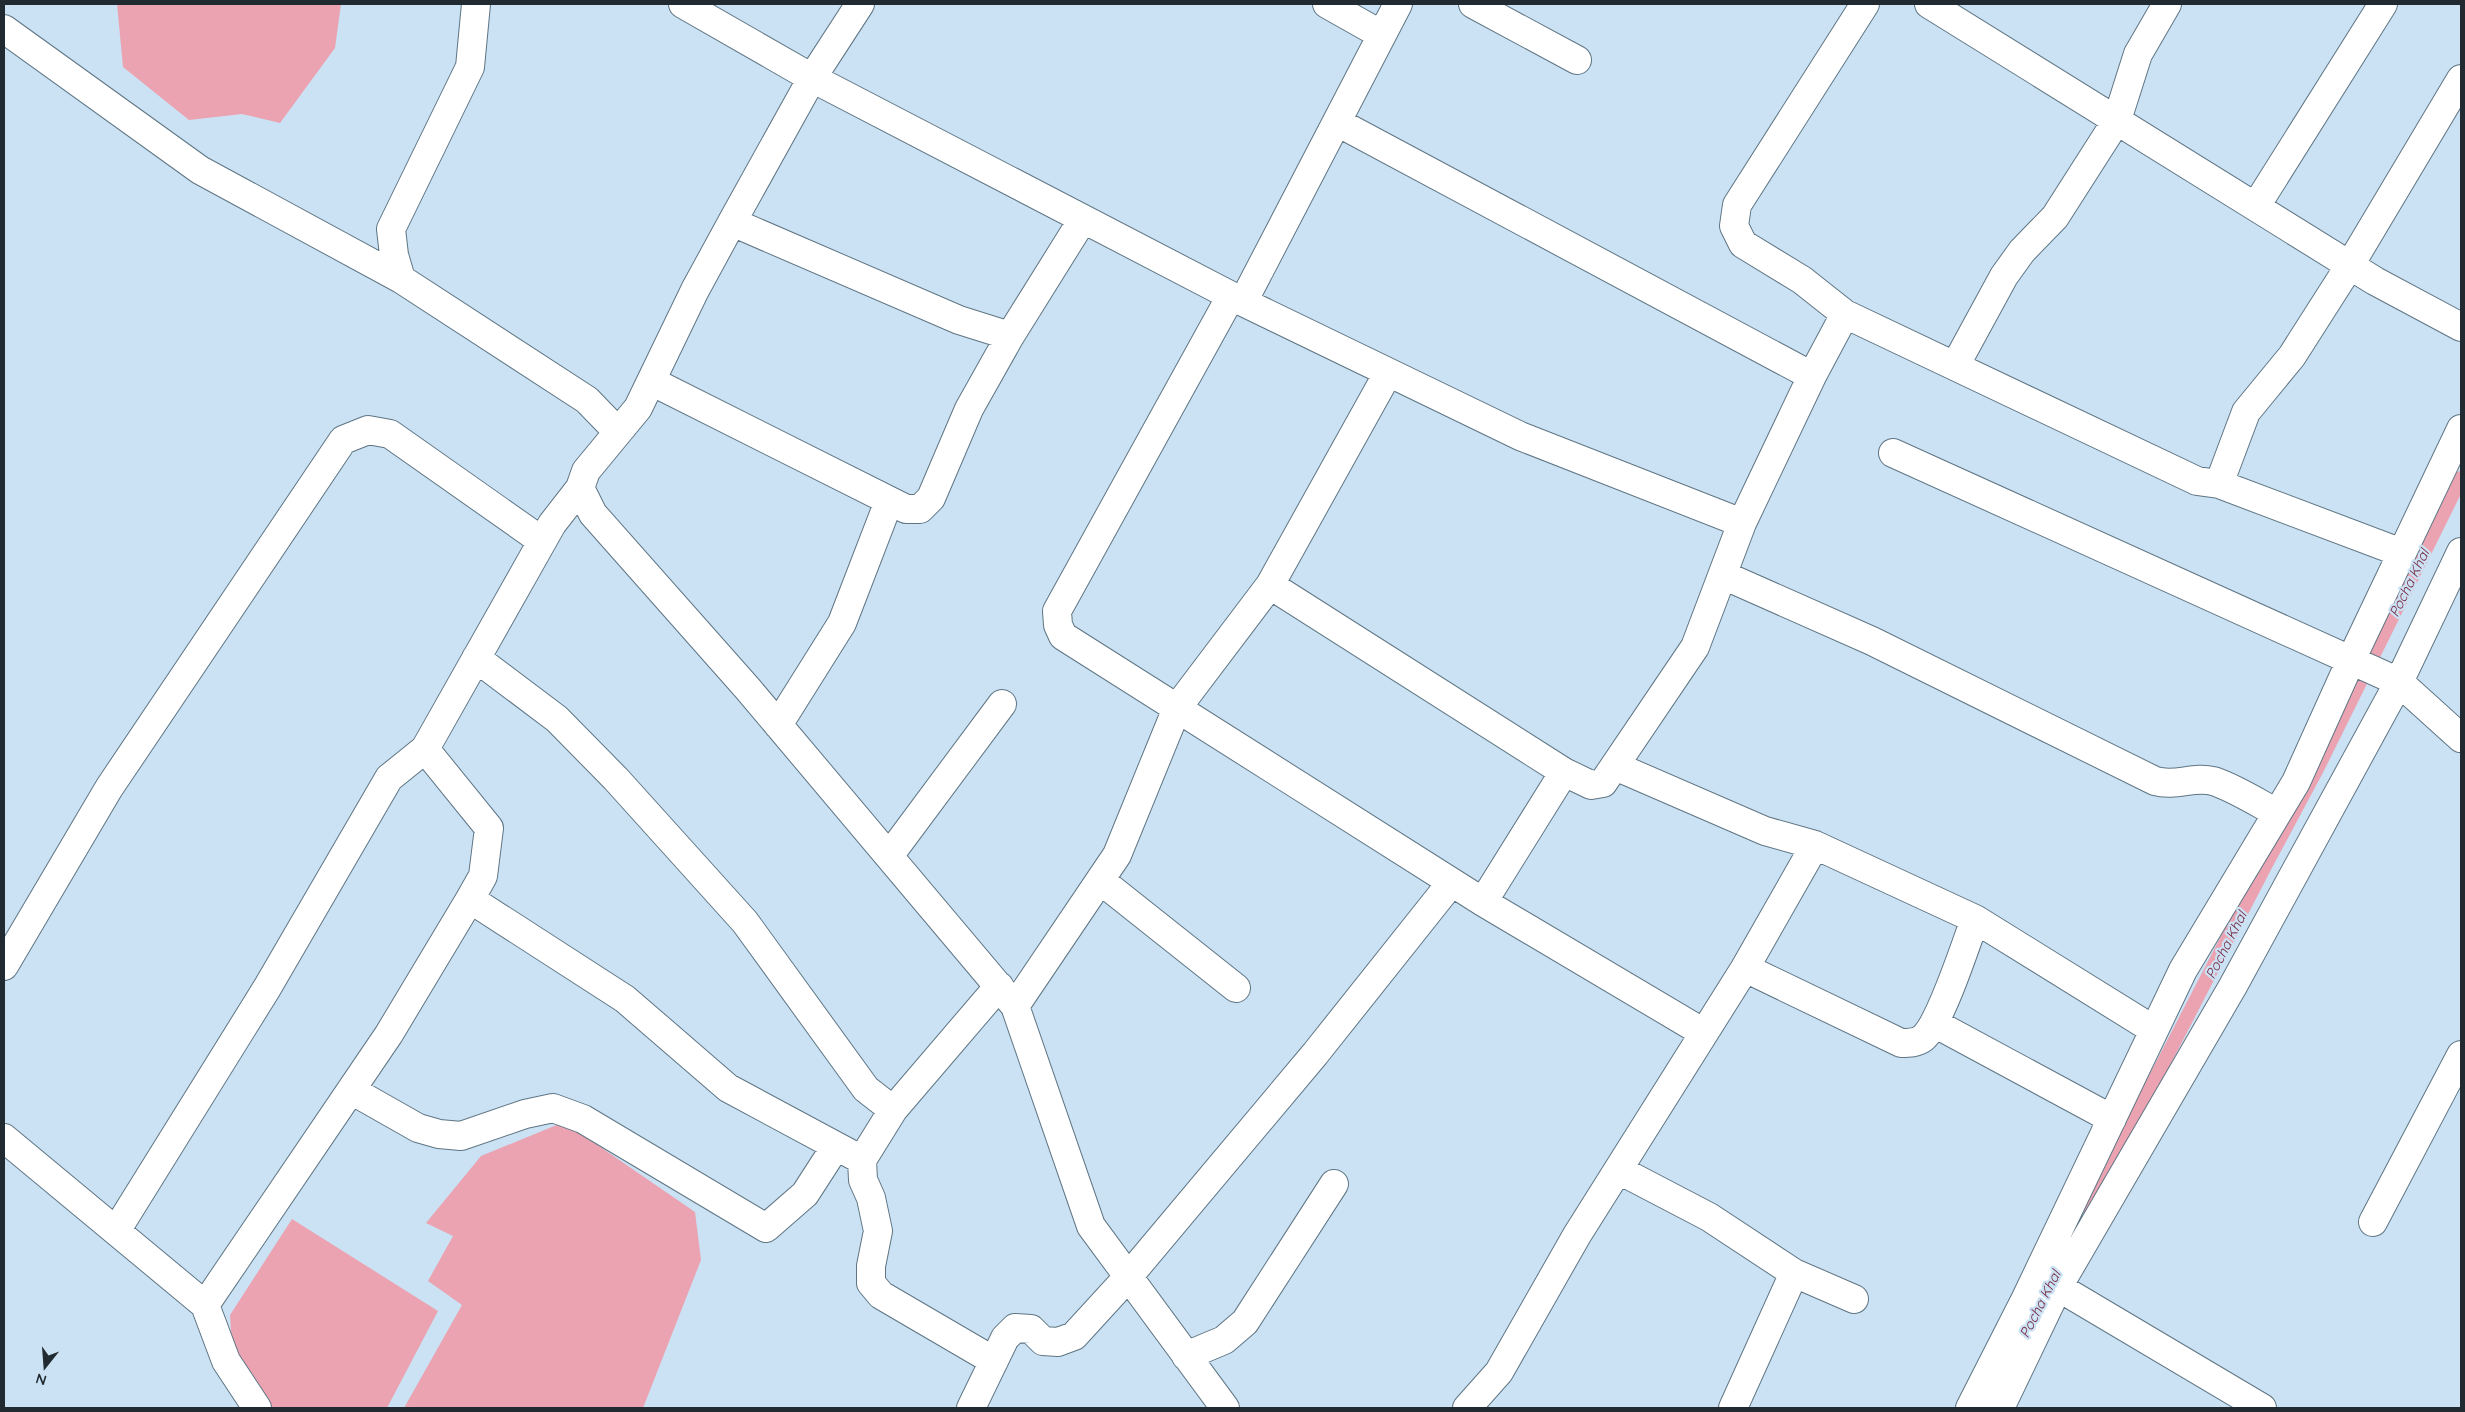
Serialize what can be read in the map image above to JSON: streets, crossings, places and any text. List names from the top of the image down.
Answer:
{
  "water": ["Pocha Khal"],
  "north": "bottom"
}
